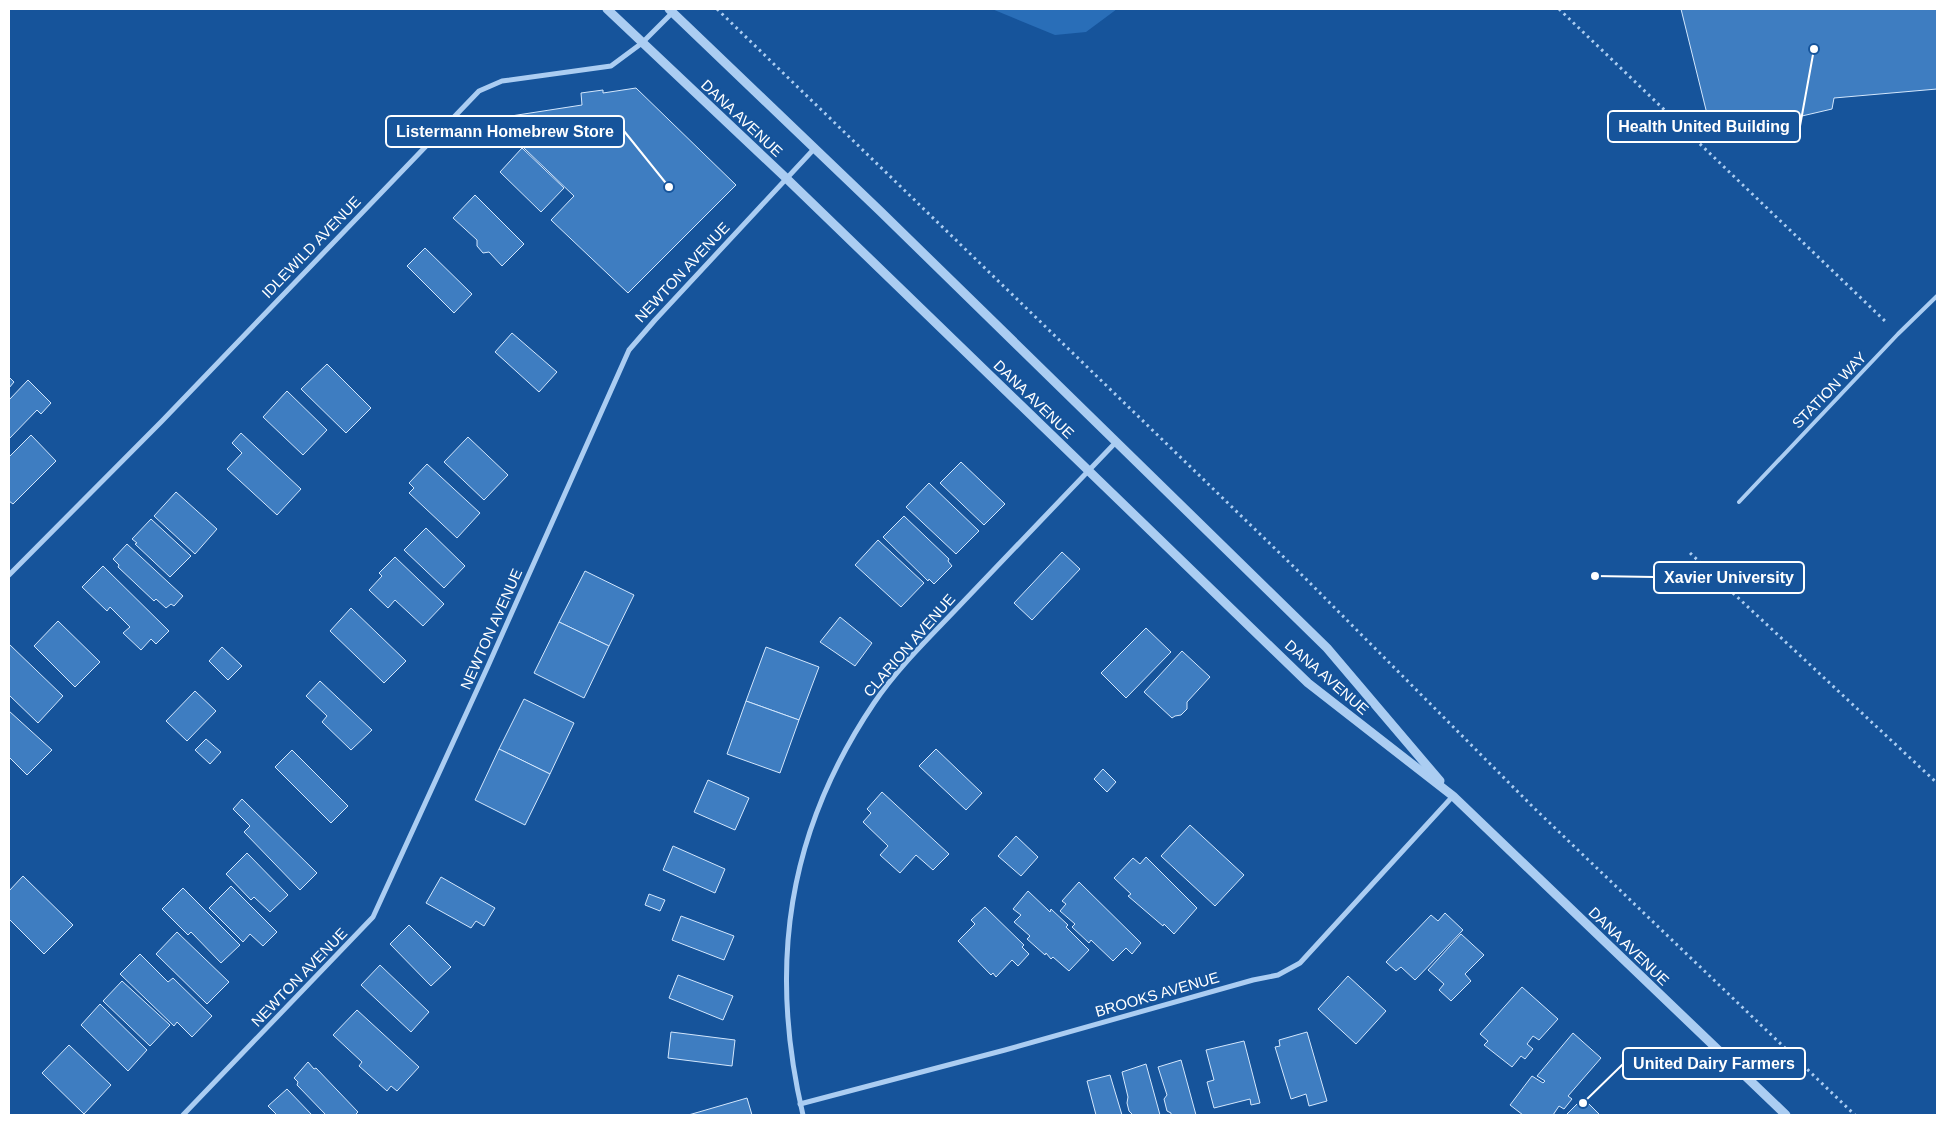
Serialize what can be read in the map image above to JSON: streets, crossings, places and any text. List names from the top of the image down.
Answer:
{
  "streets": {
    "street": [
      "DANA AVENUE",
      "IDLEWILD AVENUE",
      "NEWTON AVENUE",
      "CLARION AVENUE",
      "BROOKS AVENUE"
    ],
    "lane": ["STATION WAY"]
  },
  "crossings": [
    ["DANA AVENUE", "IDLEWILD AVENUE"],
    ["DANA AVENUE", "NEWTON AVENUE"],
    ["DANA AVENUE", "CLARION AVENUE"],
    ["DANA AVENUE", "BROOKS AVENUE"],
    ["CLARION AVENUE", "BROOKS AVENUE"]
  ],
  "places": [
    "Health United Building",
    "Listermann Homebrew Store",
    "Xavier University",
    "United Dairy Farmers"
  ]
}
